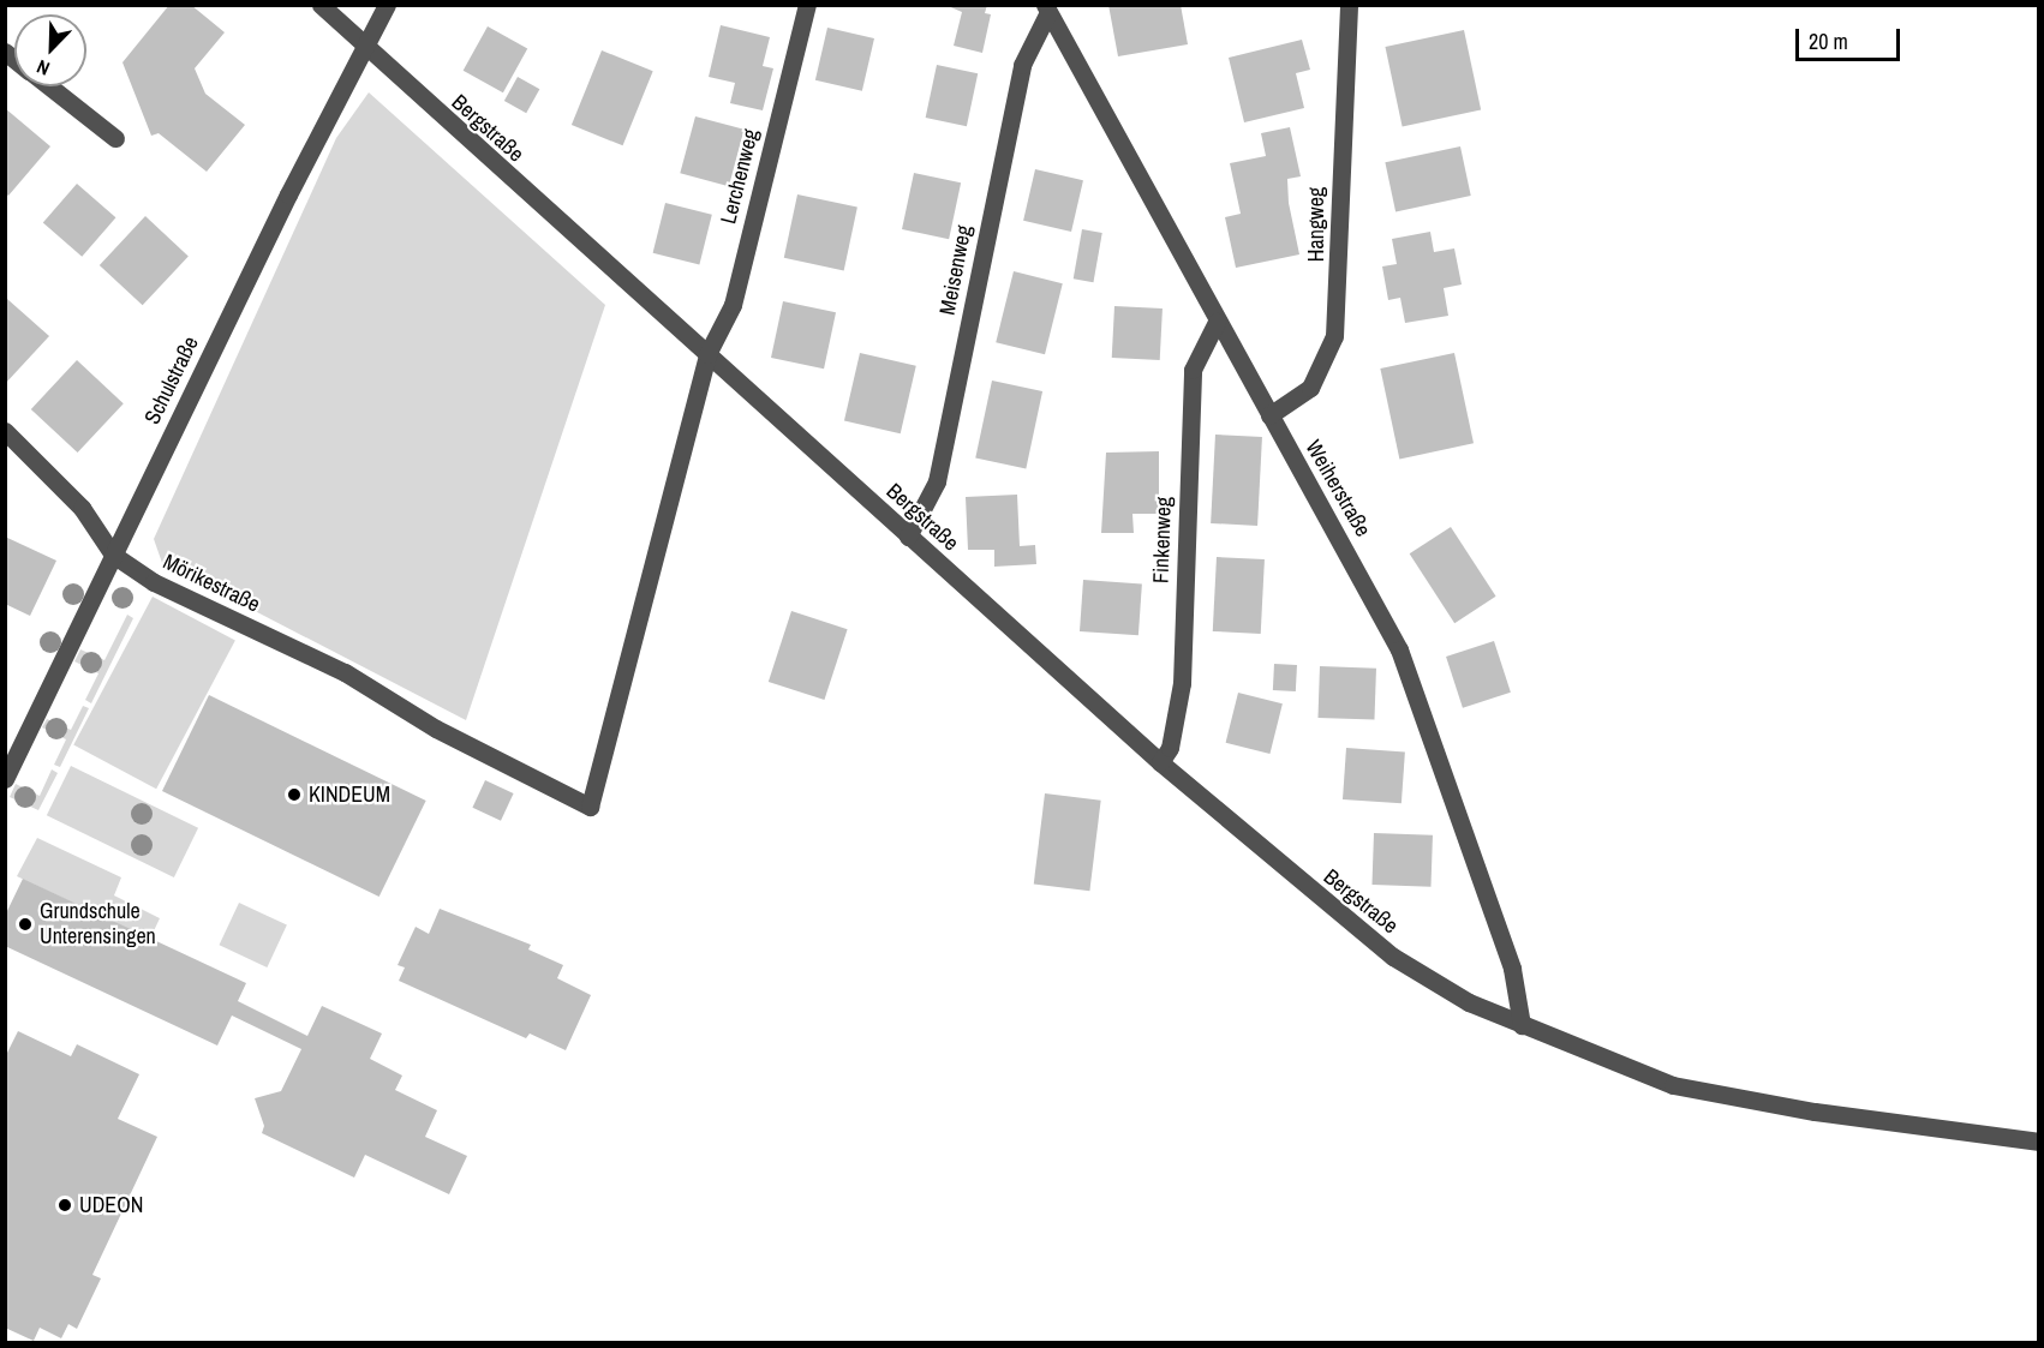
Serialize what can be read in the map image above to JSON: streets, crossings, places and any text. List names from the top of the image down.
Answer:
{
  "streets": {
    "street": [
      "Bergstraße",
      "Lerchenweg",
      "Hangweg",
      "Meisenweg",
      "Schulstraße",
      "Weiherstraße",
      "Finkenweg",
      "Mörikestraße"
    ]
  },
  "crossings": [
    ["Bergstraße", "Lerchenweg"],
    ["Bergstraße", "Meisenweg"],
    ["Bergstraße", "Schulstraße"],
    ["Bergstraße", "Weiherstraße"],
    ["Bergstraße", "Finkenweg"],
    ["Lerchenweg", "Mörikestraße"],
    ["Hangweg", "Weiherstraße"],
    ["Meisenweg", "Weiherstraße"],
    ["Schulstraße", "Mörikestraße"],
    ["Weiherstraße", "Finkenweg"]
  ],
  "places": ["KINDEUM", "Grundschule Unterensingen", "UDEON"],
  "scale_bar": "20 m",
  "north": "bottom left"
}
